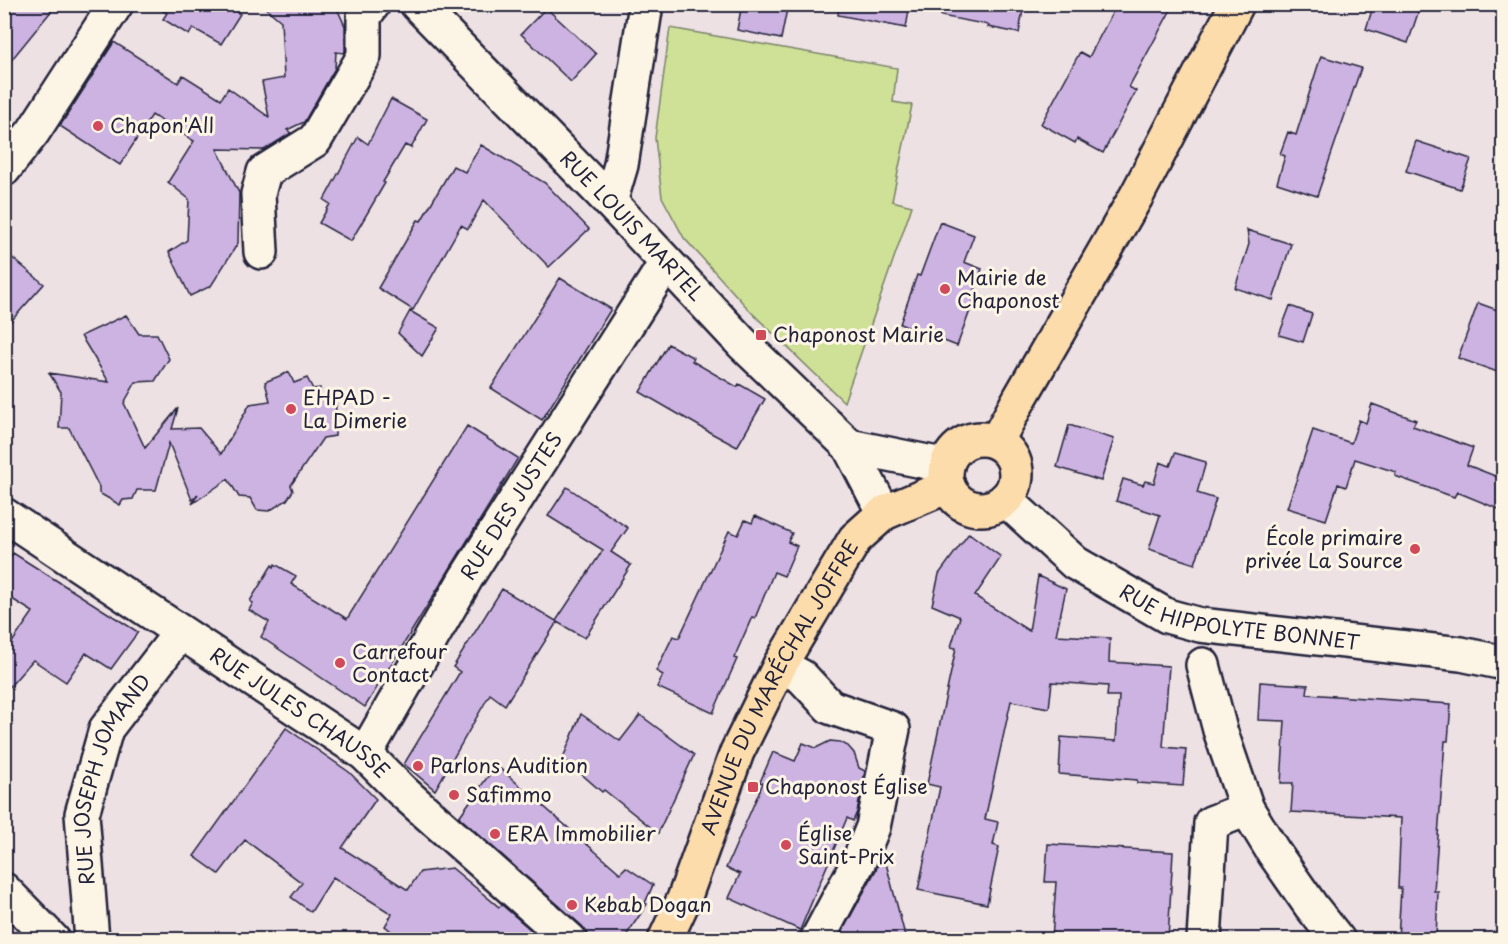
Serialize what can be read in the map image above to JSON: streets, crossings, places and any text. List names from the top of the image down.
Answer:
{
  "streets": {
    "main road": ["AVENUE DU MARÉCHAL JOFFRE"],
    "street": [
      "RUE LOUIS MARTEL",
      "RUE DES JUSTES",
      "RUE HIPPOLYTE BONNET",
      "RUE JULES CHAUSSE",
      "RUE JOSEPH JOMAND"
    ]
  },
  "crossings": [
    ["RUE LOUIS MARTEL", "RUE DES JUSTES"],
    ["RUE LOUIS MARTEL", "AVENUE DU MARÉCHAL JOFFRE"],
    ["RUE DES JUSTES", "RUE JULES CHAUSSE"],
    ["RUE HIPPOLYTE BONNET", "AVENUE DU MARÉCHAL JOFFRE"],
    ["RUE JULES CHAUSSE", "RUE JOSEPH JOMAND"]
  ],
  "places": {
    "other": [
      "Chapon'All",
      "Mairie de Chaponost",
      "EHPAD - La Dimerie",
      "École primaire privée La Source",
      "Carrefour Contact",
      "Parlons Audition",
      "Safimmo",
      "ERA Immobilier",
      "Église Saint-Prix",
      "Kebab Dogan"
    ],
    "transit": ["Chaponost Mairie", "Chaponost Église"]
  }
}
